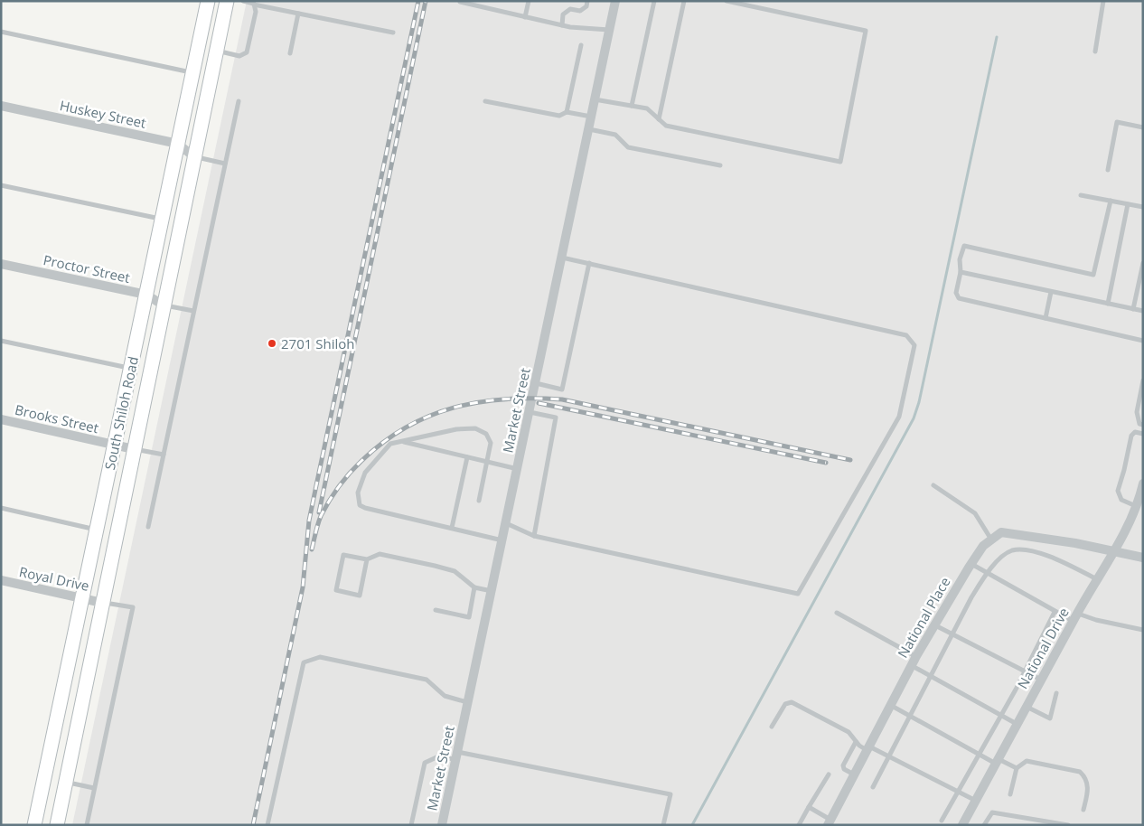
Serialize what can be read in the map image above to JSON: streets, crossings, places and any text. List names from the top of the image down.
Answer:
{
  "streets": {
    "main road": ["South Shiloh Road"],
    "street": [
      "Huskey Street",
      "Proctor Street",
      "Market Street",
      "Brooks Street",
      "Royal Drive",
      "National Place",
      "National Drive"
    ]
  },
  "crossings": [
    ["Huskey Street", "South Shiloh Road"],
    ["Proctor Street", "South Shiloh Road"],
    ["South Shiloh Road", "Brooks Street"],
    ["South Shiloh Road", "Royal Drive"]
  ],
  "places": ["2701 Shiloh"]
}
